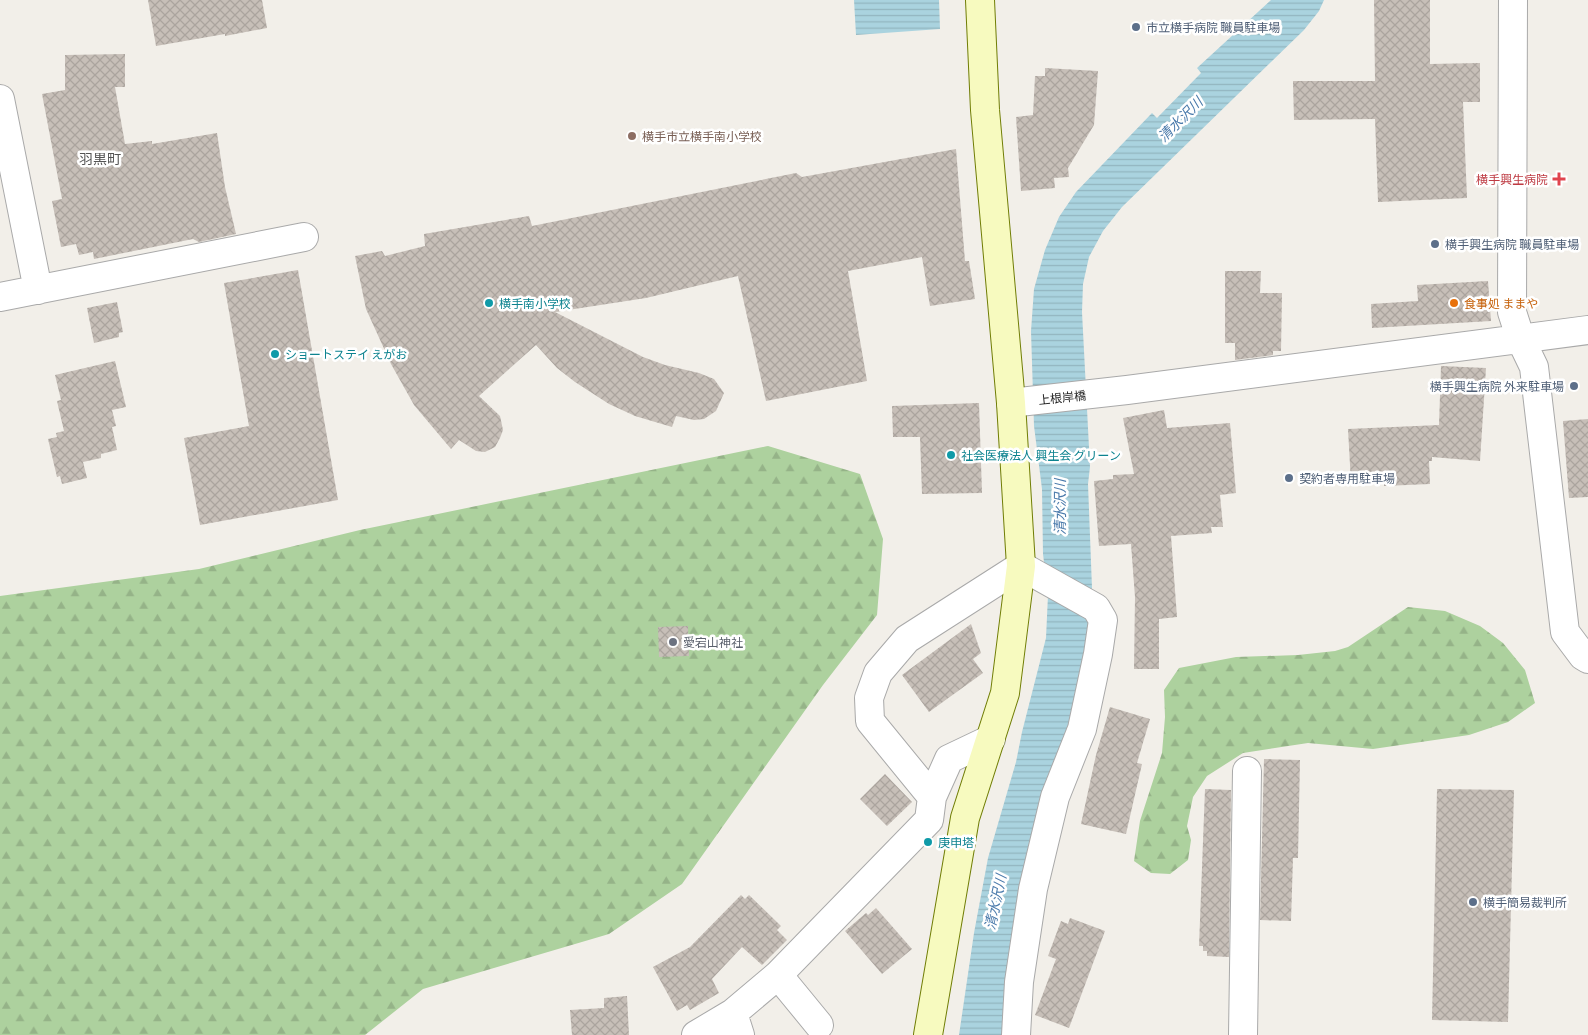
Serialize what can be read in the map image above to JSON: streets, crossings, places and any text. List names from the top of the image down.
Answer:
{
  "streets": {
    "street": ["上根岸橋"]
  },
  "districts": ["羽黒町"],
  "water": ["清水沢川"],
  "places": {
    "other": [
      "市立横手病院 職員駐車場",
      "横手市立横手南小学校",
      "横手興生病院 職員駐車場",
      "横手南小学校",
      "食事処 ままや",
      "ショートステイ えがお",
      "横手興生病院 外来駐車場",
      "社会医療法人 興生会 グリーン",
      "契約者専用駐車場",
      "愛宕山神社",
      "庚申塔",
      "横手簡易裁判所"
    ],
    "health": ["横手興生病院"]
  }
}
